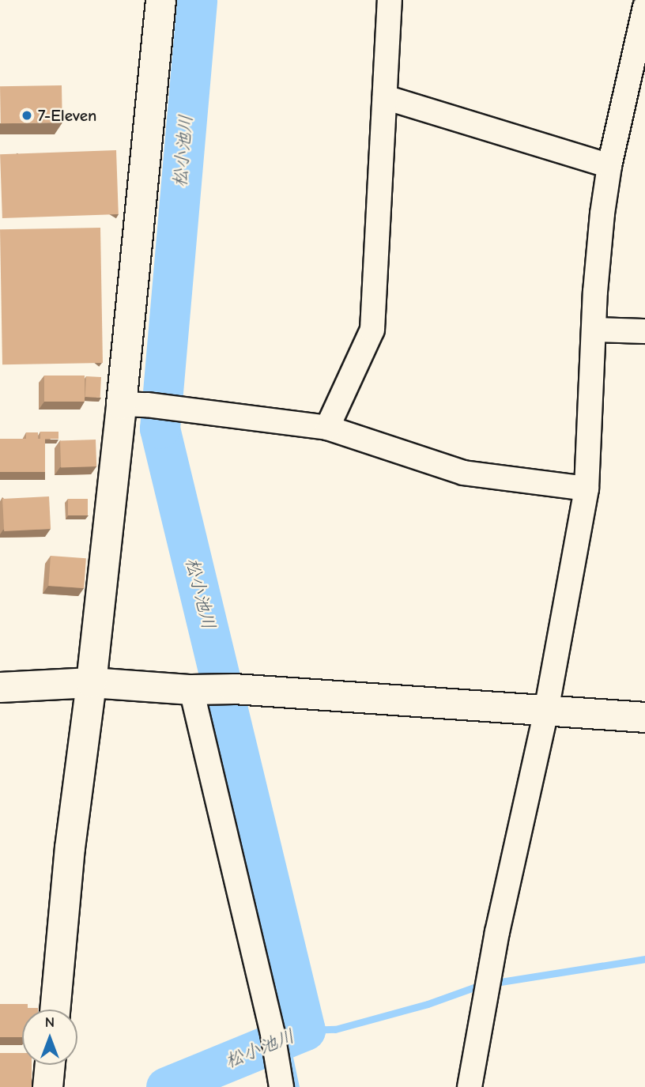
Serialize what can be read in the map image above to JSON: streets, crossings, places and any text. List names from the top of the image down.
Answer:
{
  "water": ["松小池川"],
  "places": ["7-Eleven"],
  "north": "top"
}
